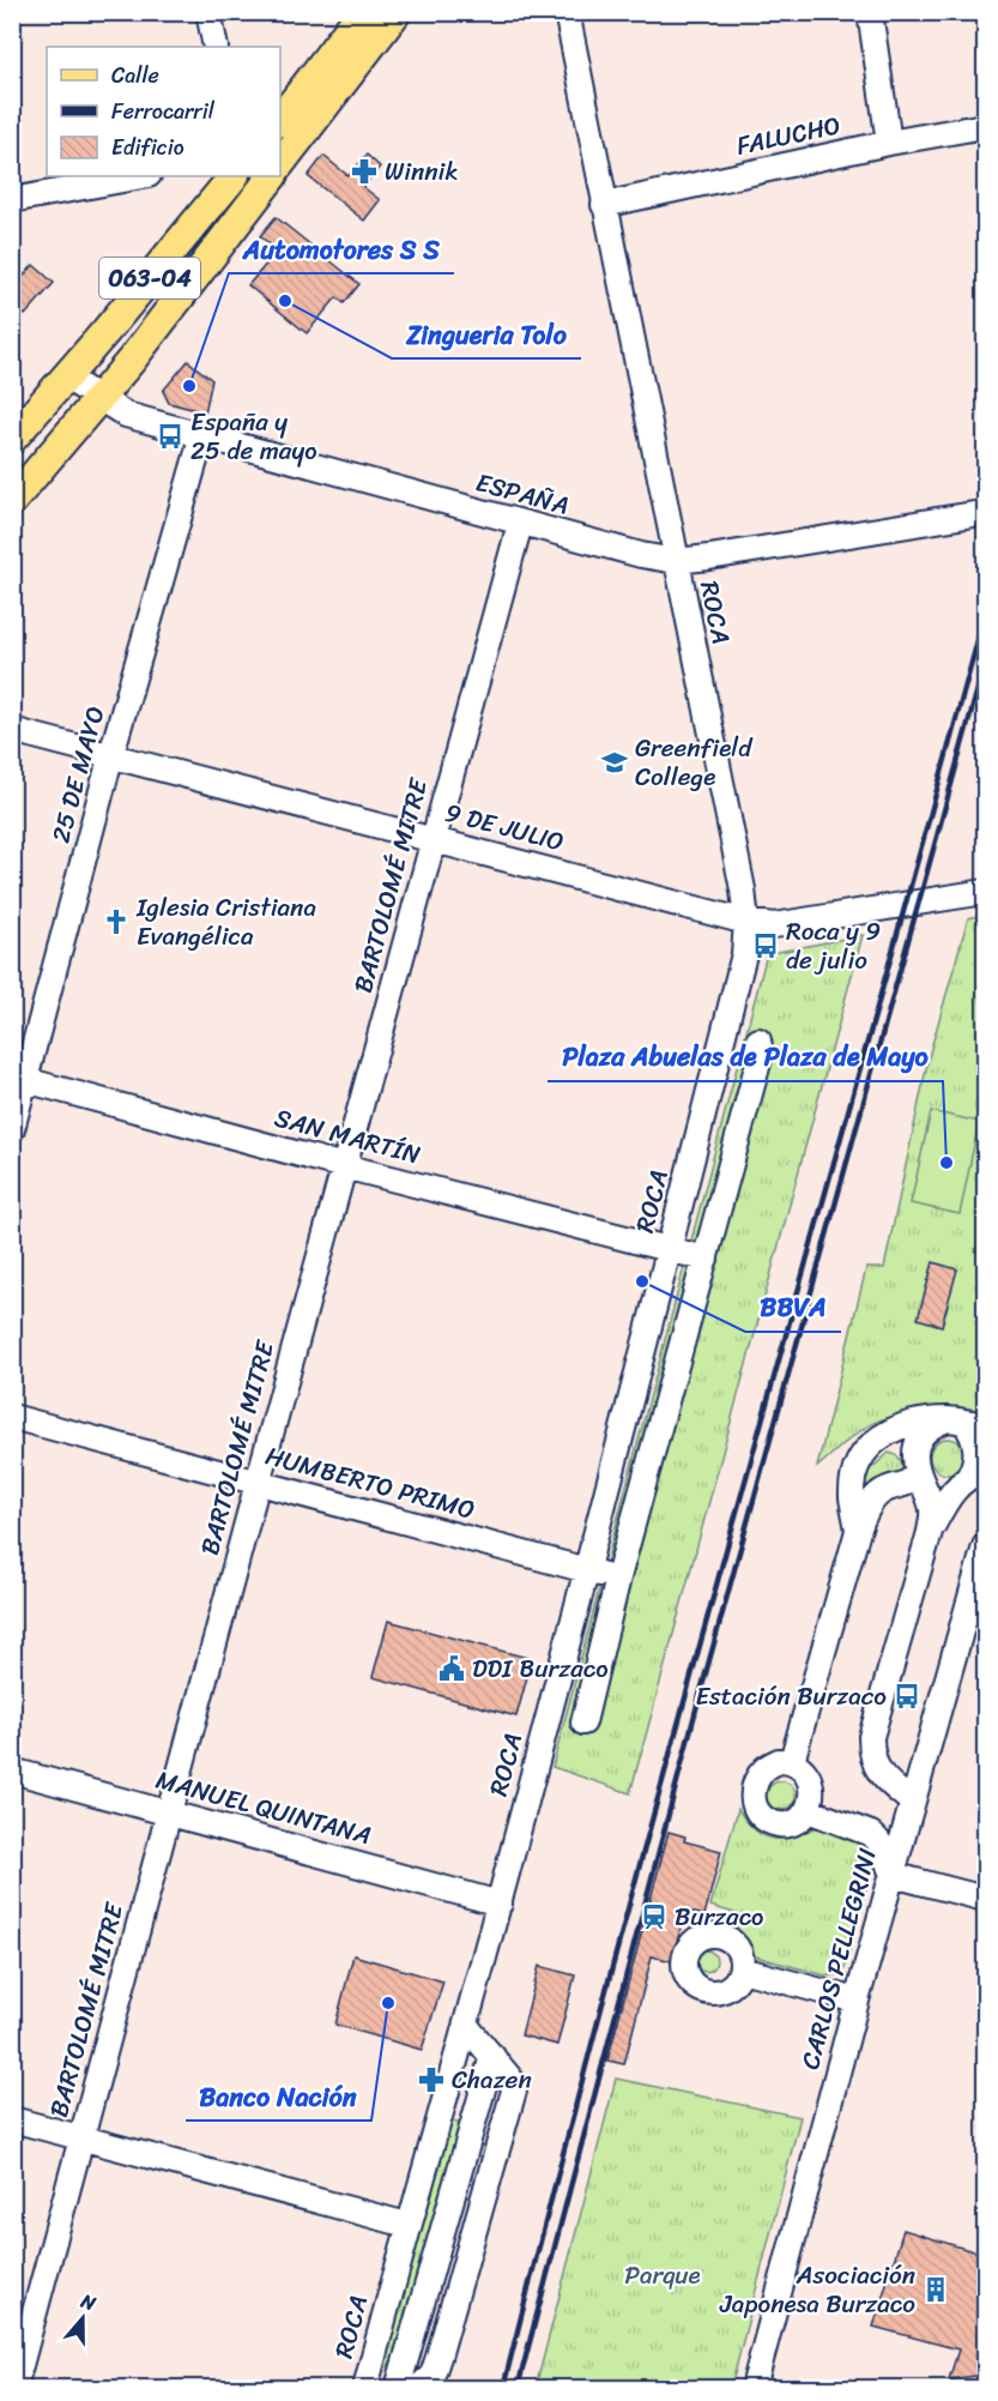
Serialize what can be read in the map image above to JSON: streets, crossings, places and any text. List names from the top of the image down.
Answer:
{
  "streets": {
    "main road": ["063-04"],
    "street": [
      "FALUCHO",
      "ESPAÑA",
      "ROCA",
      "25 DE MAYO",
      "9 DE JULIO",
      "BARTOLOMÉ MITRE",
      "SAN MARTÍN",
      "HUMBERTO PRIMO",
      "MANUEL QUINTANA",
      "CARLOS PELLEGRINI"
    ]
  },
  "crossings": [
    ["FALUCHO", "ROCA"],
    ["063-04", "ESPAÑA"],
    ["ESPAÑA", "ROCA"],
    ["ESPAÑA", "25 DE MAYO"],
    ["ESPAÑA", "BARTOLOMÉ MITRE"],
    ["ROCA", "9 DE JULIO"],
    ["ROCA", "SAN MARTÍN"],
    ["ROCA", "HUMBERTO PRIMO"],
    ["ROCA", "MANUEL QUINTANA"],
    ["25 DE MAYO", "9 DE JULIO"],
    ["25 DE MAYO", "SAN MARTÍN"],
    ["9 DE JULIO", "BARTOLOMÉ MITRE"],
    ["BARTOLOMÉ MITRE", "SAN MARTÍN"],
    ["BARTOLOMÉ MITRE", "HUMBERTO PRIMO"],
    ["BARTOLOMÉ MITRE", "MANUEL QUINTANA"]
  ],
  "parks": ["Parque"],
  "places": {
    "pharmacy": ["Winnik", "Chazen"],
    "other": [
      "Zingueria Tolo",
      "Automotores S S",
      "Plaza Abuelas de Plaza de Mayo",
      "BBVA",
      "Banco Nación"
    ],
    "bus stop": ["España y 25 de mayo", "Roca y 9 de julio", "Estación Burzaco"],
    "school or university": ["Greenfield College"],
    "church": ["Iglesia Cristiana Evangélica"],
    "public building": ["DDI Burzaco"],
    "station": ["Burzaco"],
    "building": ["Asociación Japonesa Burzaco"]
  },
  "legend": ["Calle", "Ferrocarril", "Edificio"],
  "north": "top"
}
